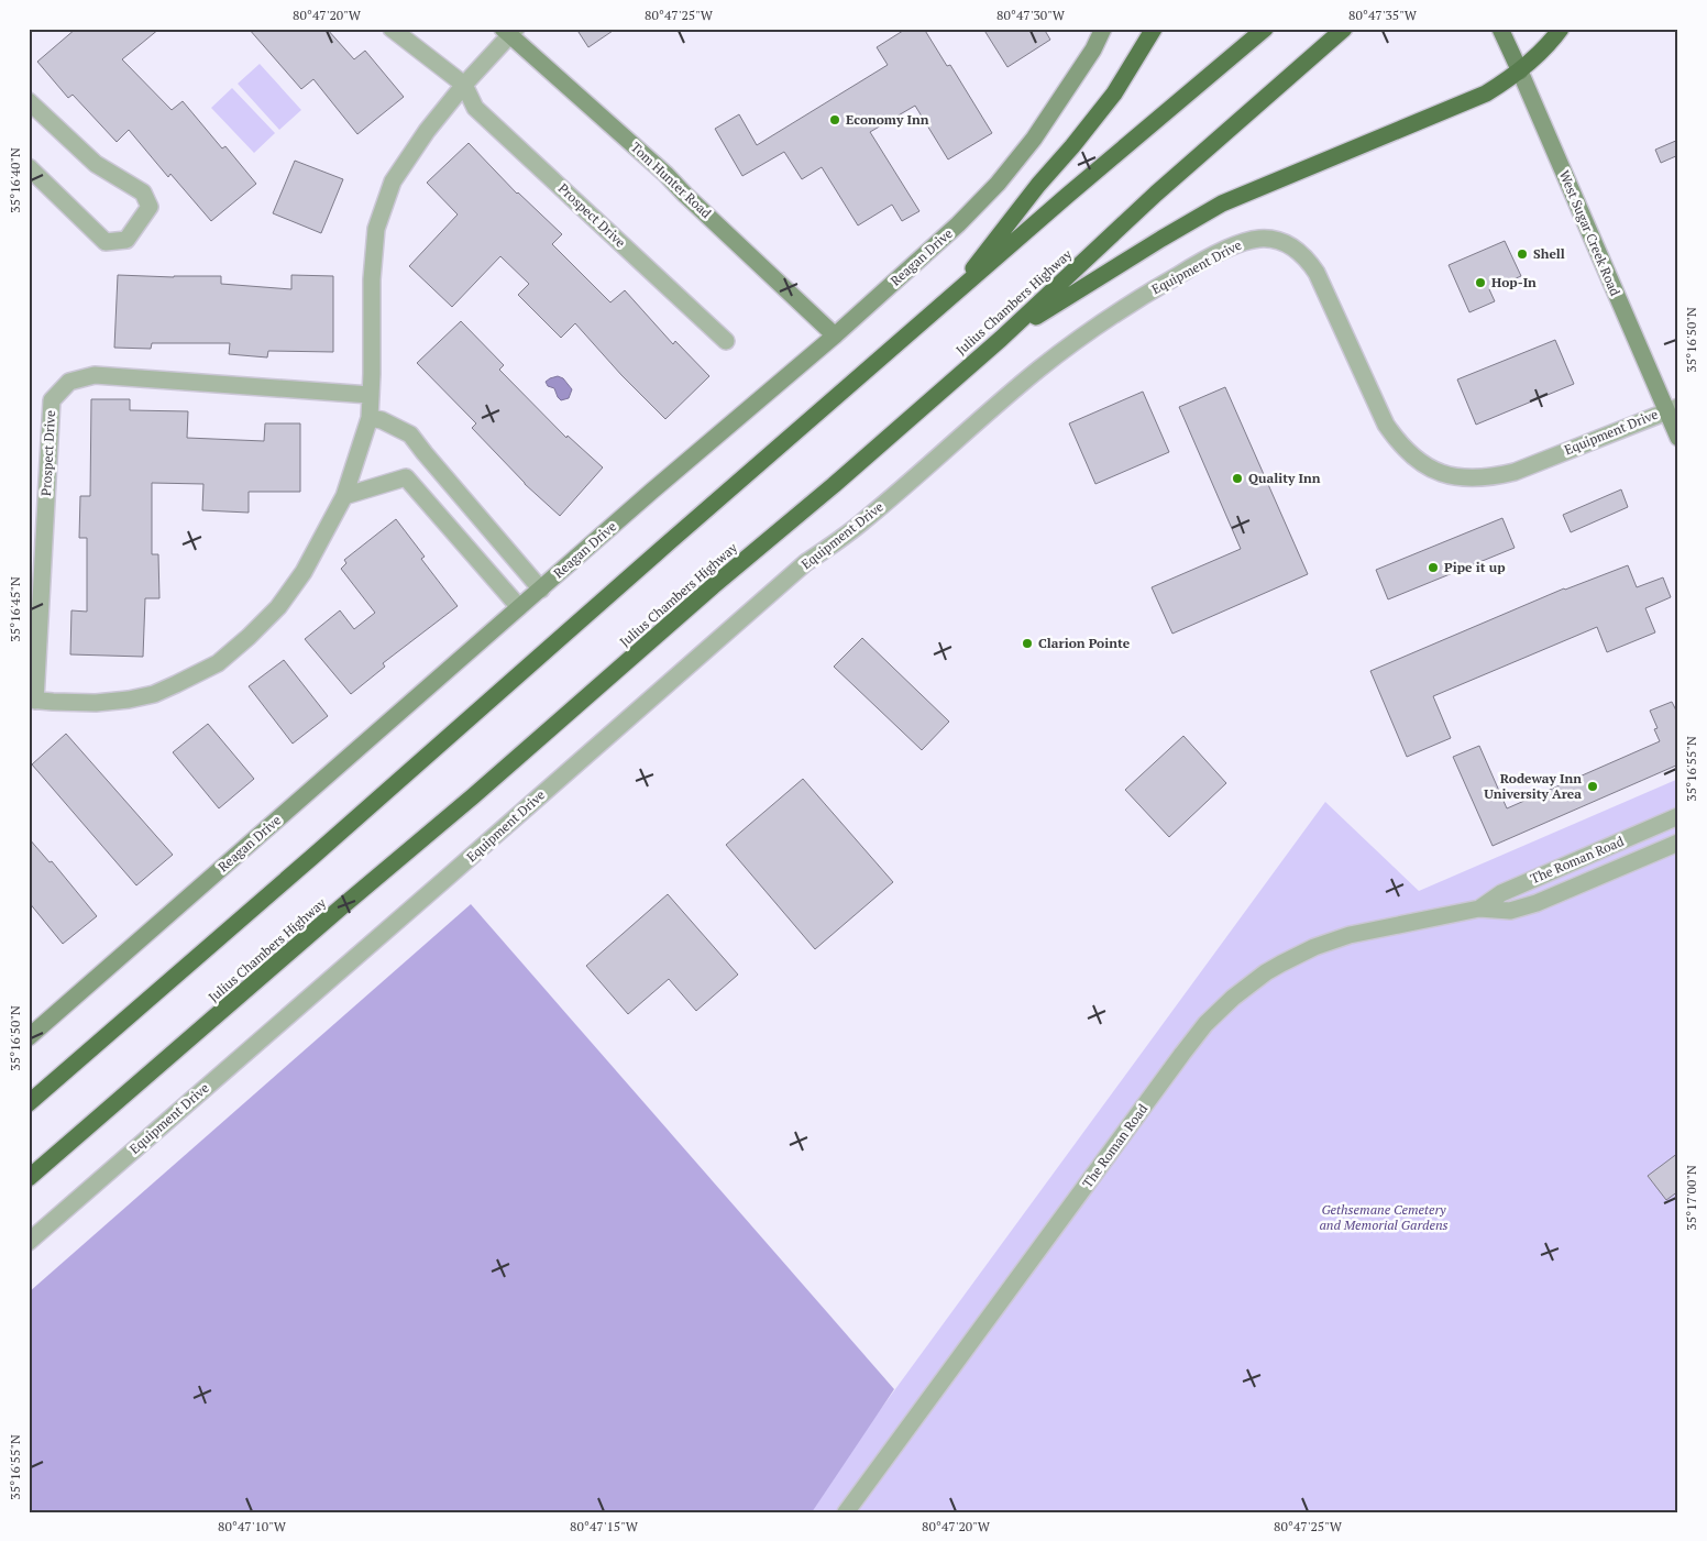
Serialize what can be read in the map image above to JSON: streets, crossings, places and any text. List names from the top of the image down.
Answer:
{
  "streets": {
    "highway": ["Julius Chambers Highway"],
    "main road": ["West Sugar Creek Road"],
    "street": [
      "Tom Hunter Road",
      "Prospect Drive",
      "Reagan Drive",
      "Equipment Drive",
      "The Roman Road"
    ]
  },
  "crossings": [
    ["Tom Hunter Road", "Prospect Drive"],
    ["Tom Hunter Road", "Reagan Drive"],
    ["West Sugar Creek Road", "Equipment Drive"]
  ],
  "parks": ["Gethsemane Cemetery and Memorial Gardens"],
  "places": [
    "Economy Inn",
    "Shell",
    "Hop-In",
    "Quality Inn",
    "Pipe it up",
    "Clarion Pointe",
    "Rodeway Inn University Area"
  ],
  "coordinates": [
    "80°47'20\"W",
    "80°47'25\"W",
    "80°47'30\"W",
    "80°47'35\"W",
    "35°16'40\"N",
    "35°16'50\"N",
    "35°16'45\"N",
    "35°16'55\"N",
    "35°17'00\"N",
    "80°47'10\"W",
    "80°47'15\"W"
  ]
}
